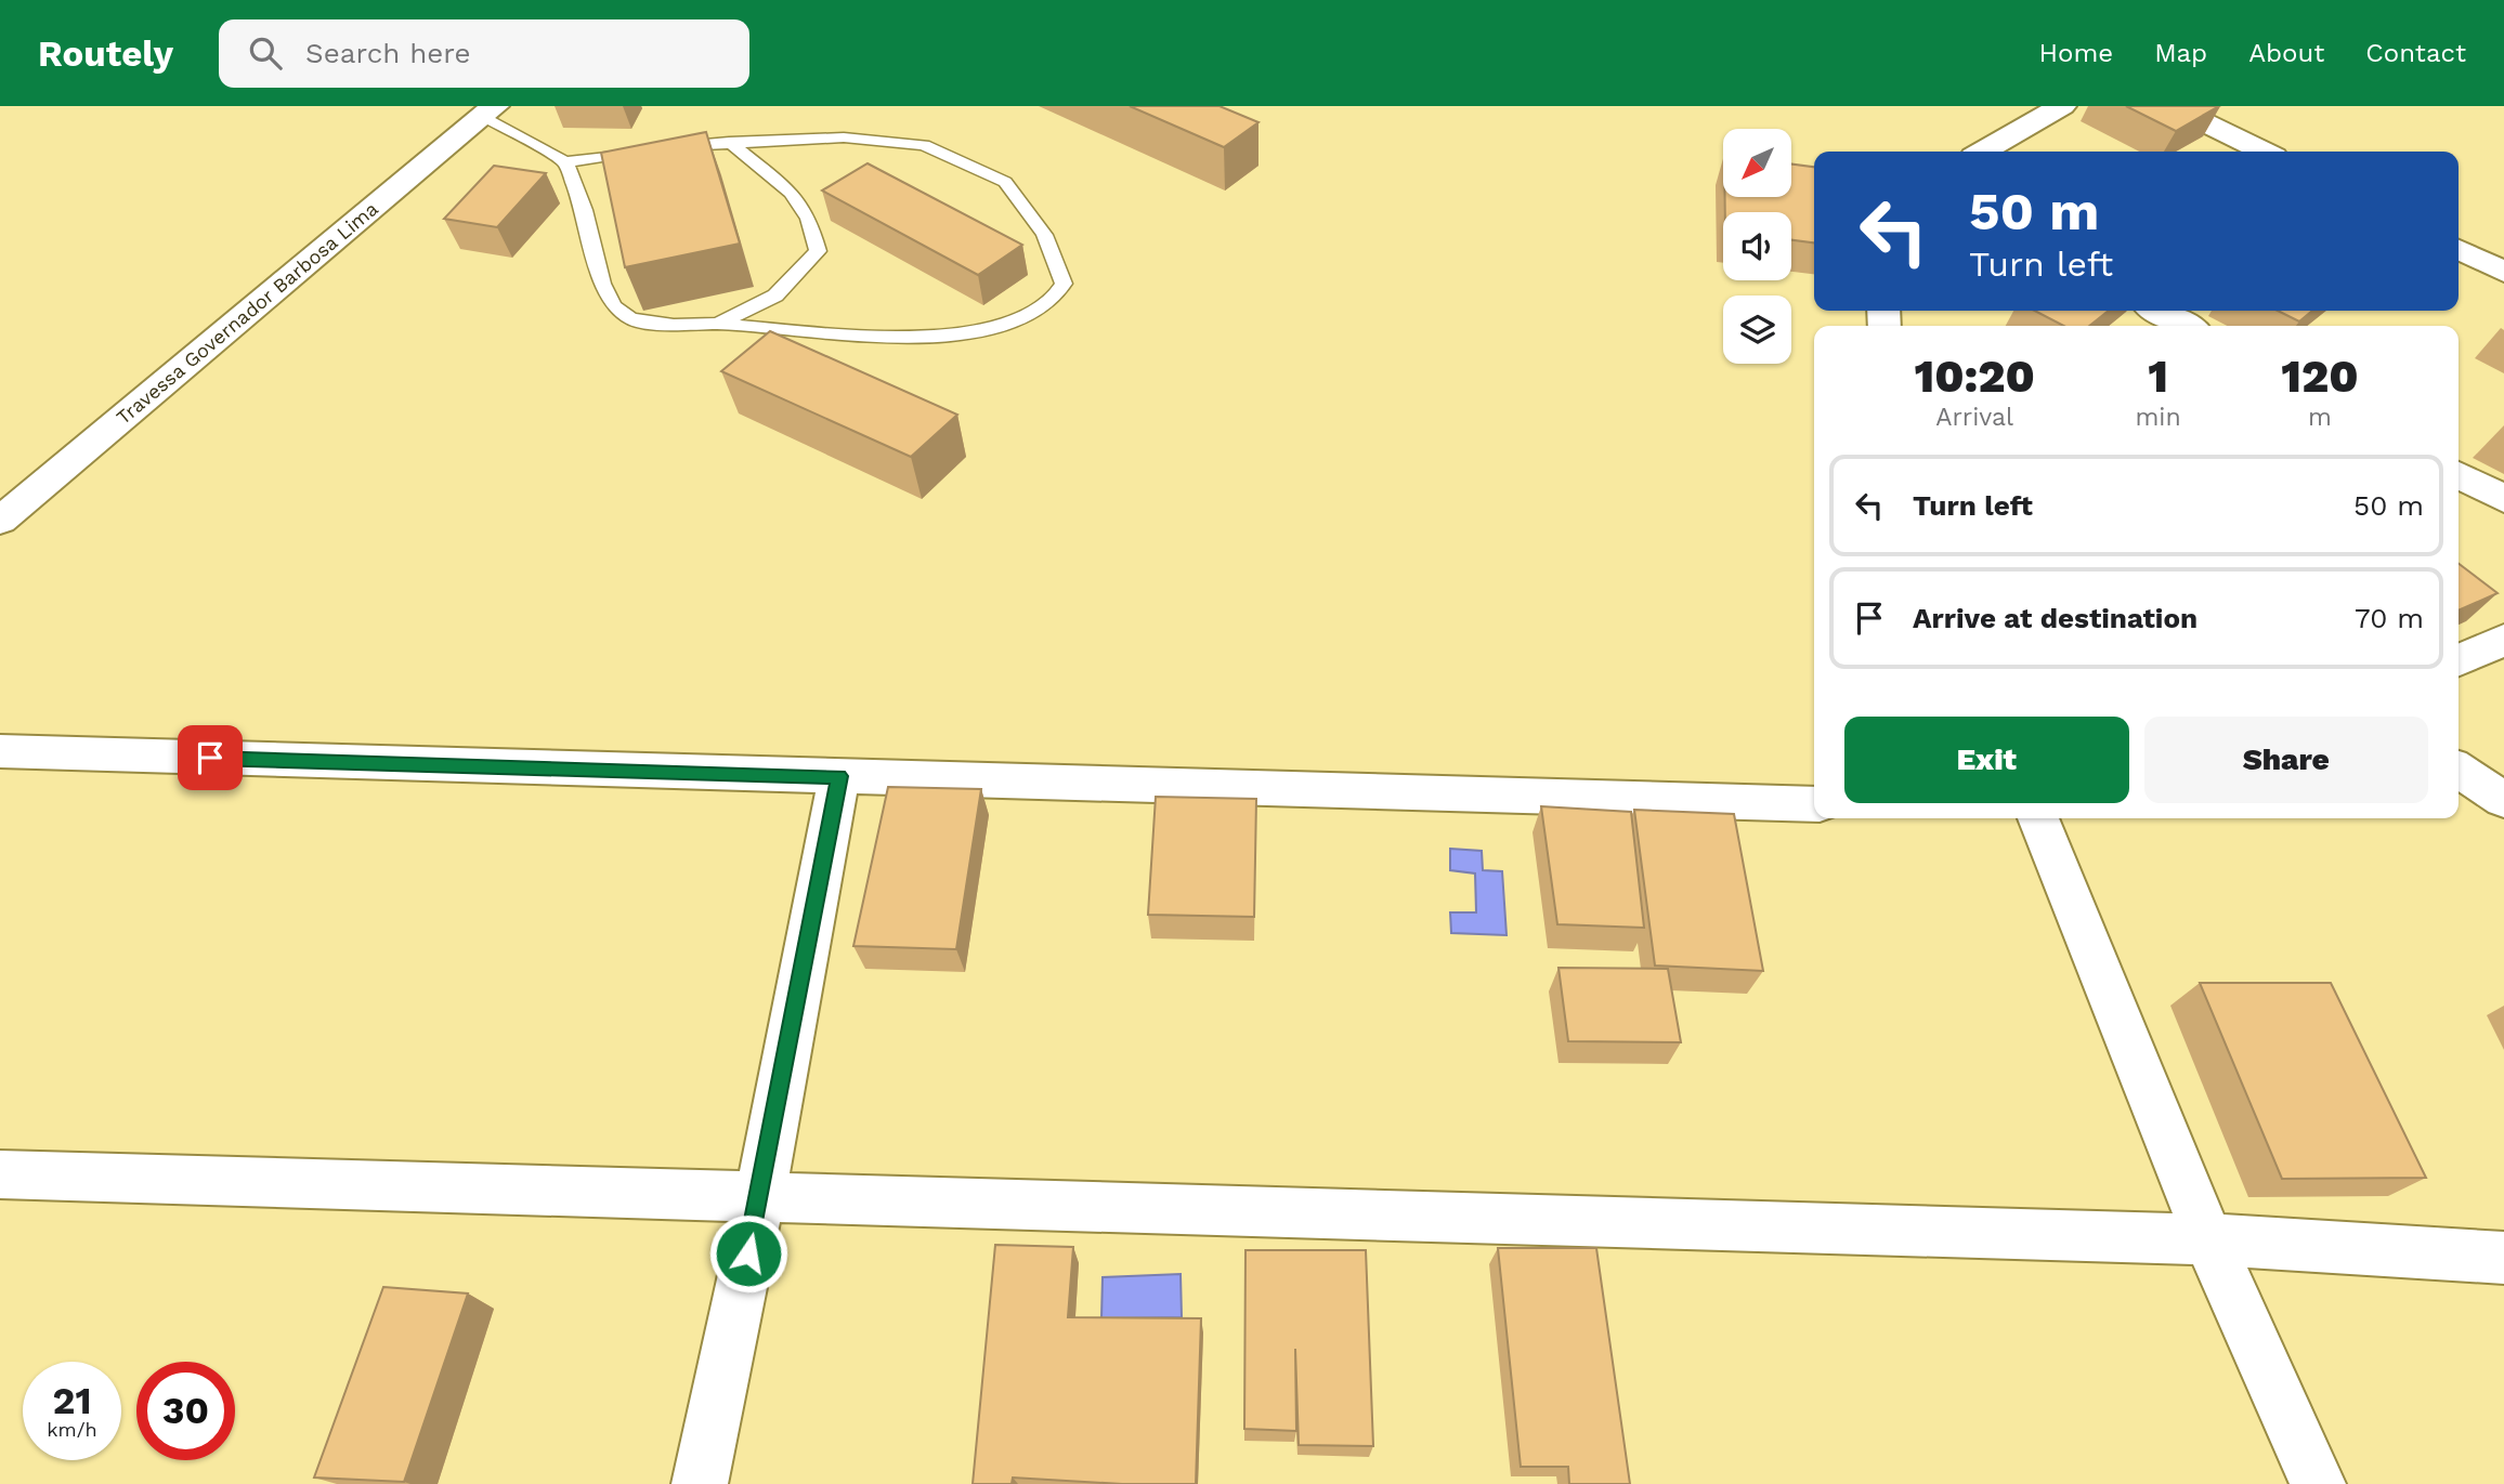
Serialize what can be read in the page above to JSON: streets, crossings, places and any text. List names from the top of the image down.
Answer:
{
  "streets": {
    "street": ["Travessa Governador Barbosa Lima"]
  },
  "north": "bottom left",
  "page": {
    "header": "Routely",
    "search": "Search here",
    "nav": [
      "Home",
      "Map",
      "About",
      "Contact"
    ],
    "turn": ["50 m", "Turn left"],
    "eta": [
      "10:20",
      "Arrival",
      "1",
      "min",
      "120",
      "m"
    ],
    "list": [
      {
        "name": "Turn left",
        "value": "50 m"
      },
      {
        "name": "Arrive at destination",
        "value": "70 m"
      }
    ],
    "buttons": ["Exit", "Share"],
    "speed": "21 km/h",
    "limit": "30"
  }
}
